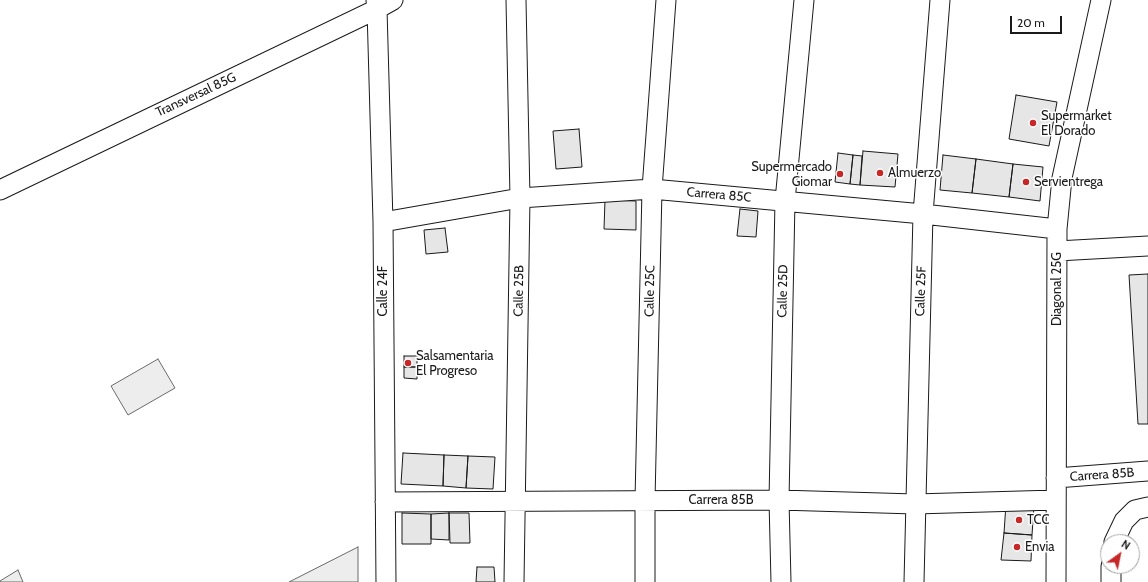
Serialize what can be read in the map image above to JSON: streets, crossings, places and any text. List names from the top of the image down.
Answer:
{
  "streets": {
    "street": [
      "Transversal 85G",
      "Carrera 85C",
      "Diagonal 25G",
      "Calle 24F",
      "Calle 25B",
      "Calle 25C",
      "Calle 25D",
      "Calle 25F",
      "Carrera 85B"
    ]
  },
  "crossings": [
    ["Transversal 85G", "Calle 24F"],
    ["Carrera 85C", "Diagonal 25G"],
    ["Carrera 85C", "Calle 24F"],
    ["Carrera 85C", "Calle 25B"],
    ["Carrera 85C", "Calle 25C"],
    ["Carrera 85C", "Calle 25D"],
    ["Carrera 85C", "Calle 25F"],
    ["Diagonal 25G", "Carrera 85B"],
    ["Calle 24F", "Carrera 85B"],
    ["Calle 25B", "Carrera 85B"],
    ["Calle 25C", "Carrera 85B"],
    ["Calle 25D", "Carrera 85B"],
    ["Calle 25F", "Carrera 85B"]
  ],
  "places": [
    "Supermarket El Dorado",
    "Almuerzo",
    "Supermercado Giomar",
    "Servientrega",
    "Salsamentaria El Progreso",
    "TCC",
    "Envia"
  ],
  "scale_bar": "20 m",
  "north": "top right"
}
